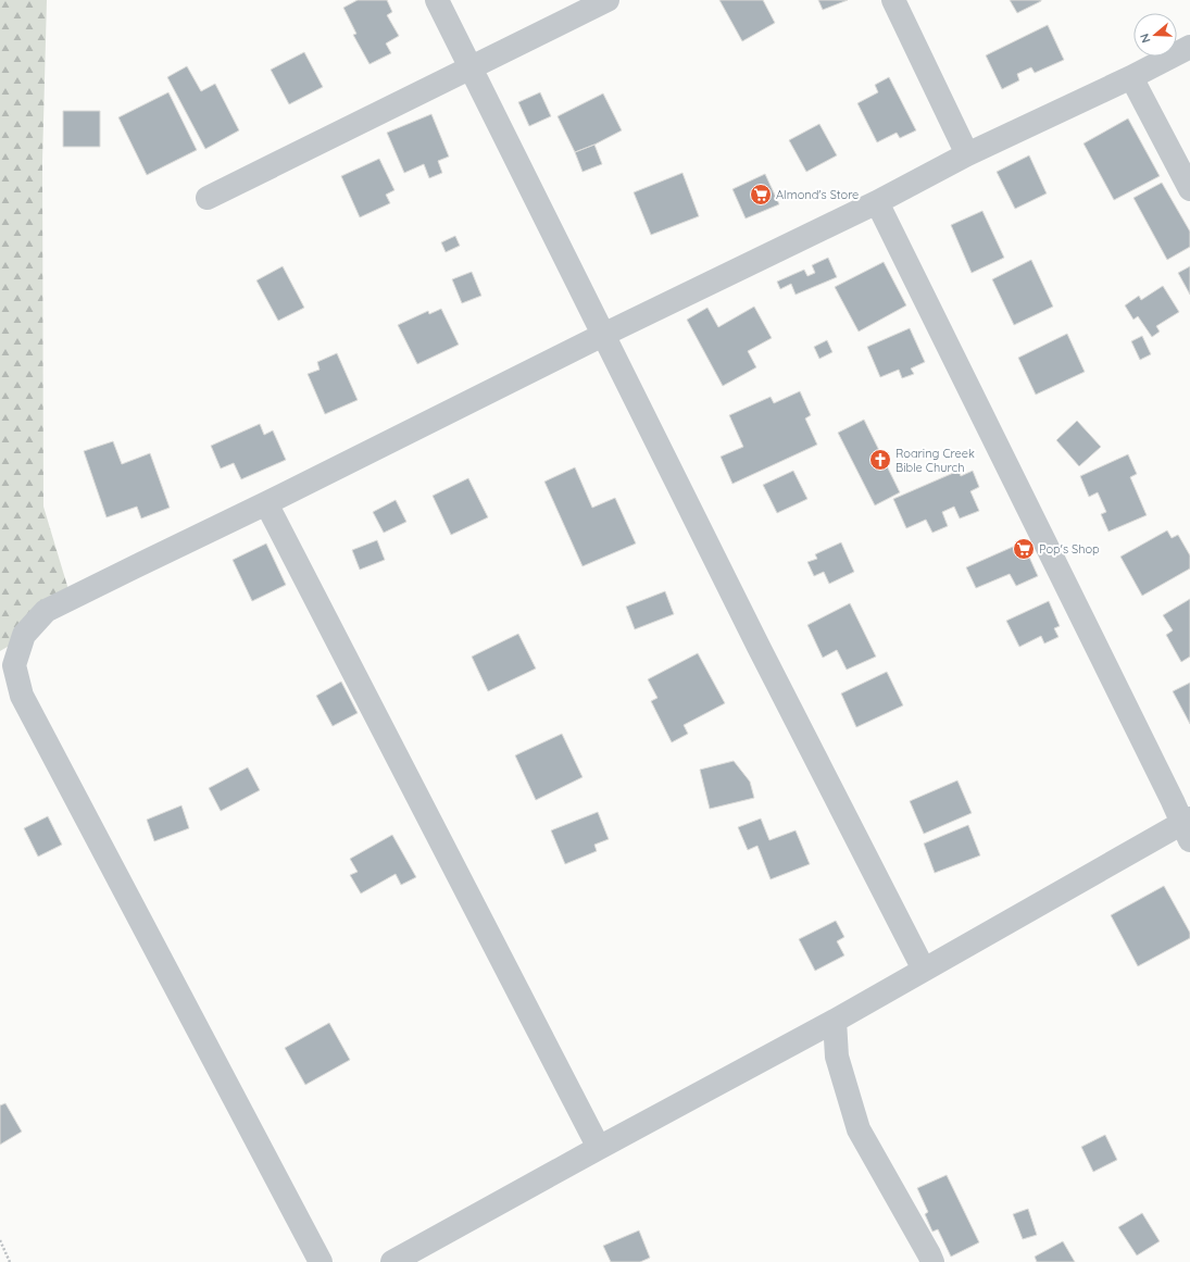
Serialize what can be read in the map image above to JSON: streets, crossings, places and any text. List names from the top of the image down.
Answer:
{
  "places": {
    "supermarket": ["Almond's Store", "Pop's Shop"],
    "church": ["Roaring Creek Bible Church"]
  },
  "north": "left"
}
